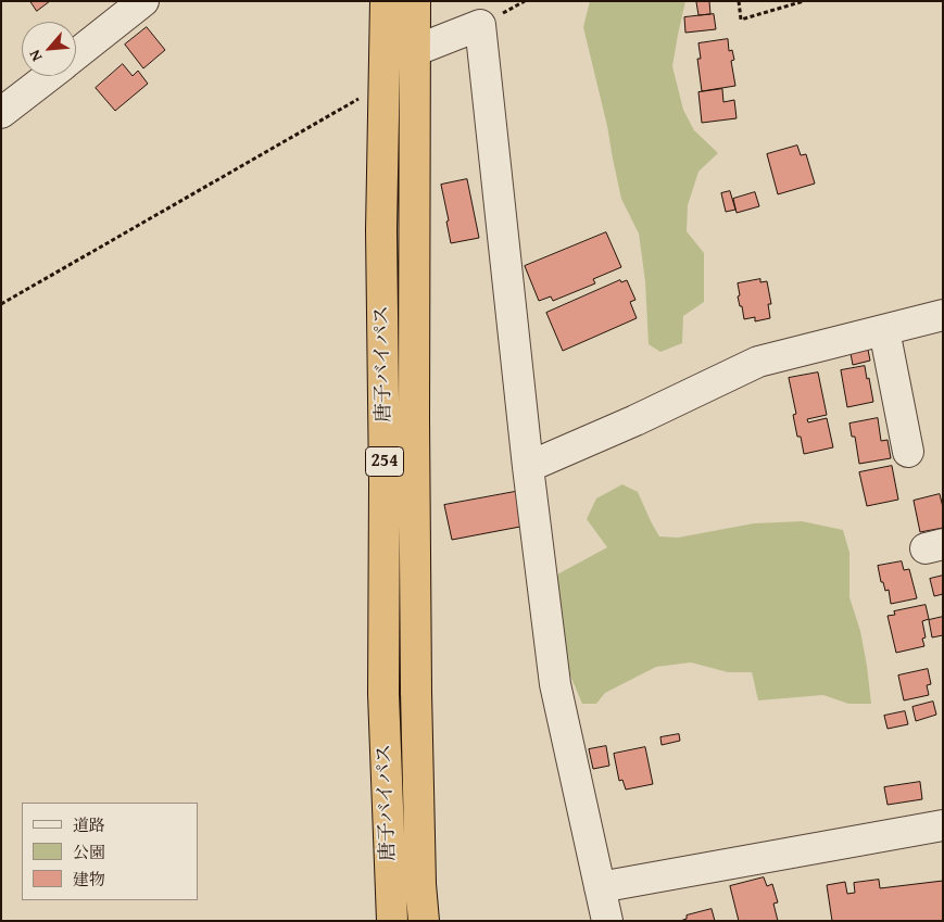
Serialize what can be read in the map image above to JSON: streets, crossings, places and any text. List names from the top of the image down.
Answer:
{
  "streets": {
    "highway": ["唐子バイパス", "254"]
  },
  "legend": ["道路", "公園", "建物"],
  "north": "bottom left"
}
